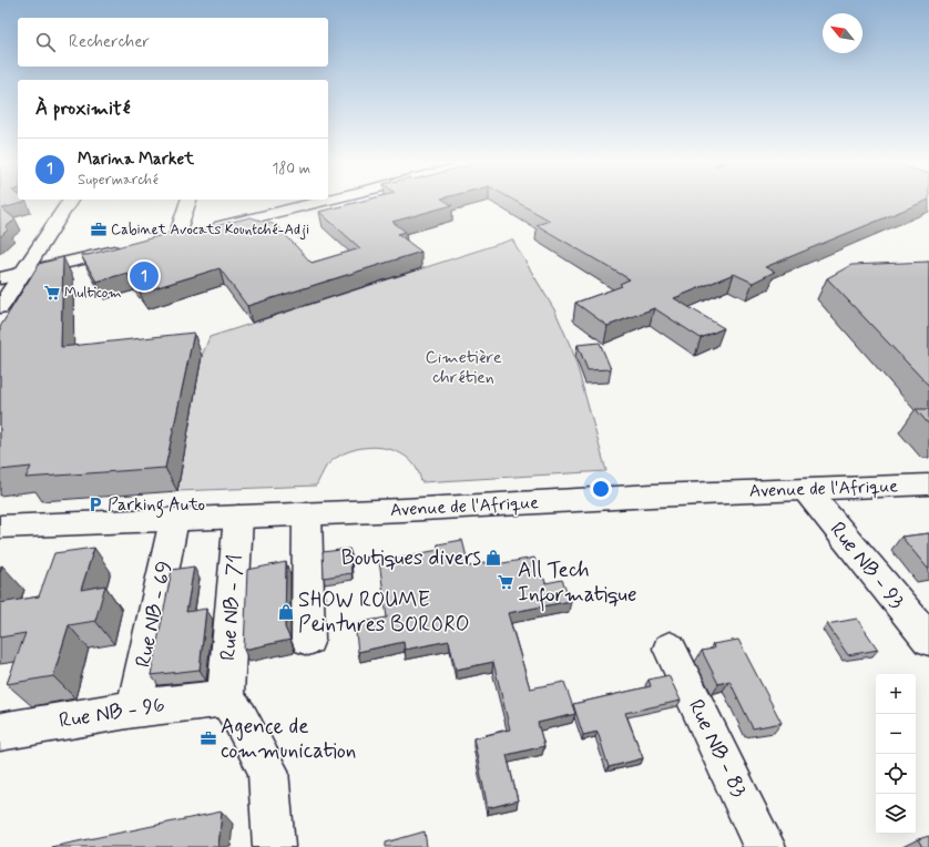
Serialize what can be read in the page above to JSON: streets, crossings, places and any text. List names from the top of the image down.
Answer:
{
  "streets": {
    "main road": [
      "Avenue de l'Afrique",
      "Rue NB - 93",
      "Rue NB - 71",
      "Rue NB - 69",
      "Rue NB - 96",
      "Rue NB - 83"
    ]
  },
  "crossings": [
    ["Avenue de l'Afrique", "Rue NB - 93"],
    ["Avenue de l'Afrique", "Rue NB - 71"],
    ["Avenue de l'Afrique", "Rue NB - 69"],
    ["Rue NB - 71", "Rue NB - 96"],
    ["Rue NB - 69", "Rue NB - 96"]
  ],
  "parks": ["Cimetière chrétien"],
  "places": {
    "office": ["Cabinet Avocats Kountché-Adji", "Agence de communication"],
    "supermarket": ["Multicom", "All Tech Informatique"],
    "parking": ["Parking Auto"],
    "shop": ["Boutiques divers", "SHOW ROUME Peintures BORORO"]
  },
  "north": "top left",
  "page": {
    "search": "Rechercher",
    "heading": "À proximité",
    "list": [
      {
        "mark": "1",
        "name": "Marina Market",
        "note": "Supermarché",
        "value": "180 m"
      }
    ],
    "pins": "1",
    "map_buttons": ["+", "−"]
  }
}
